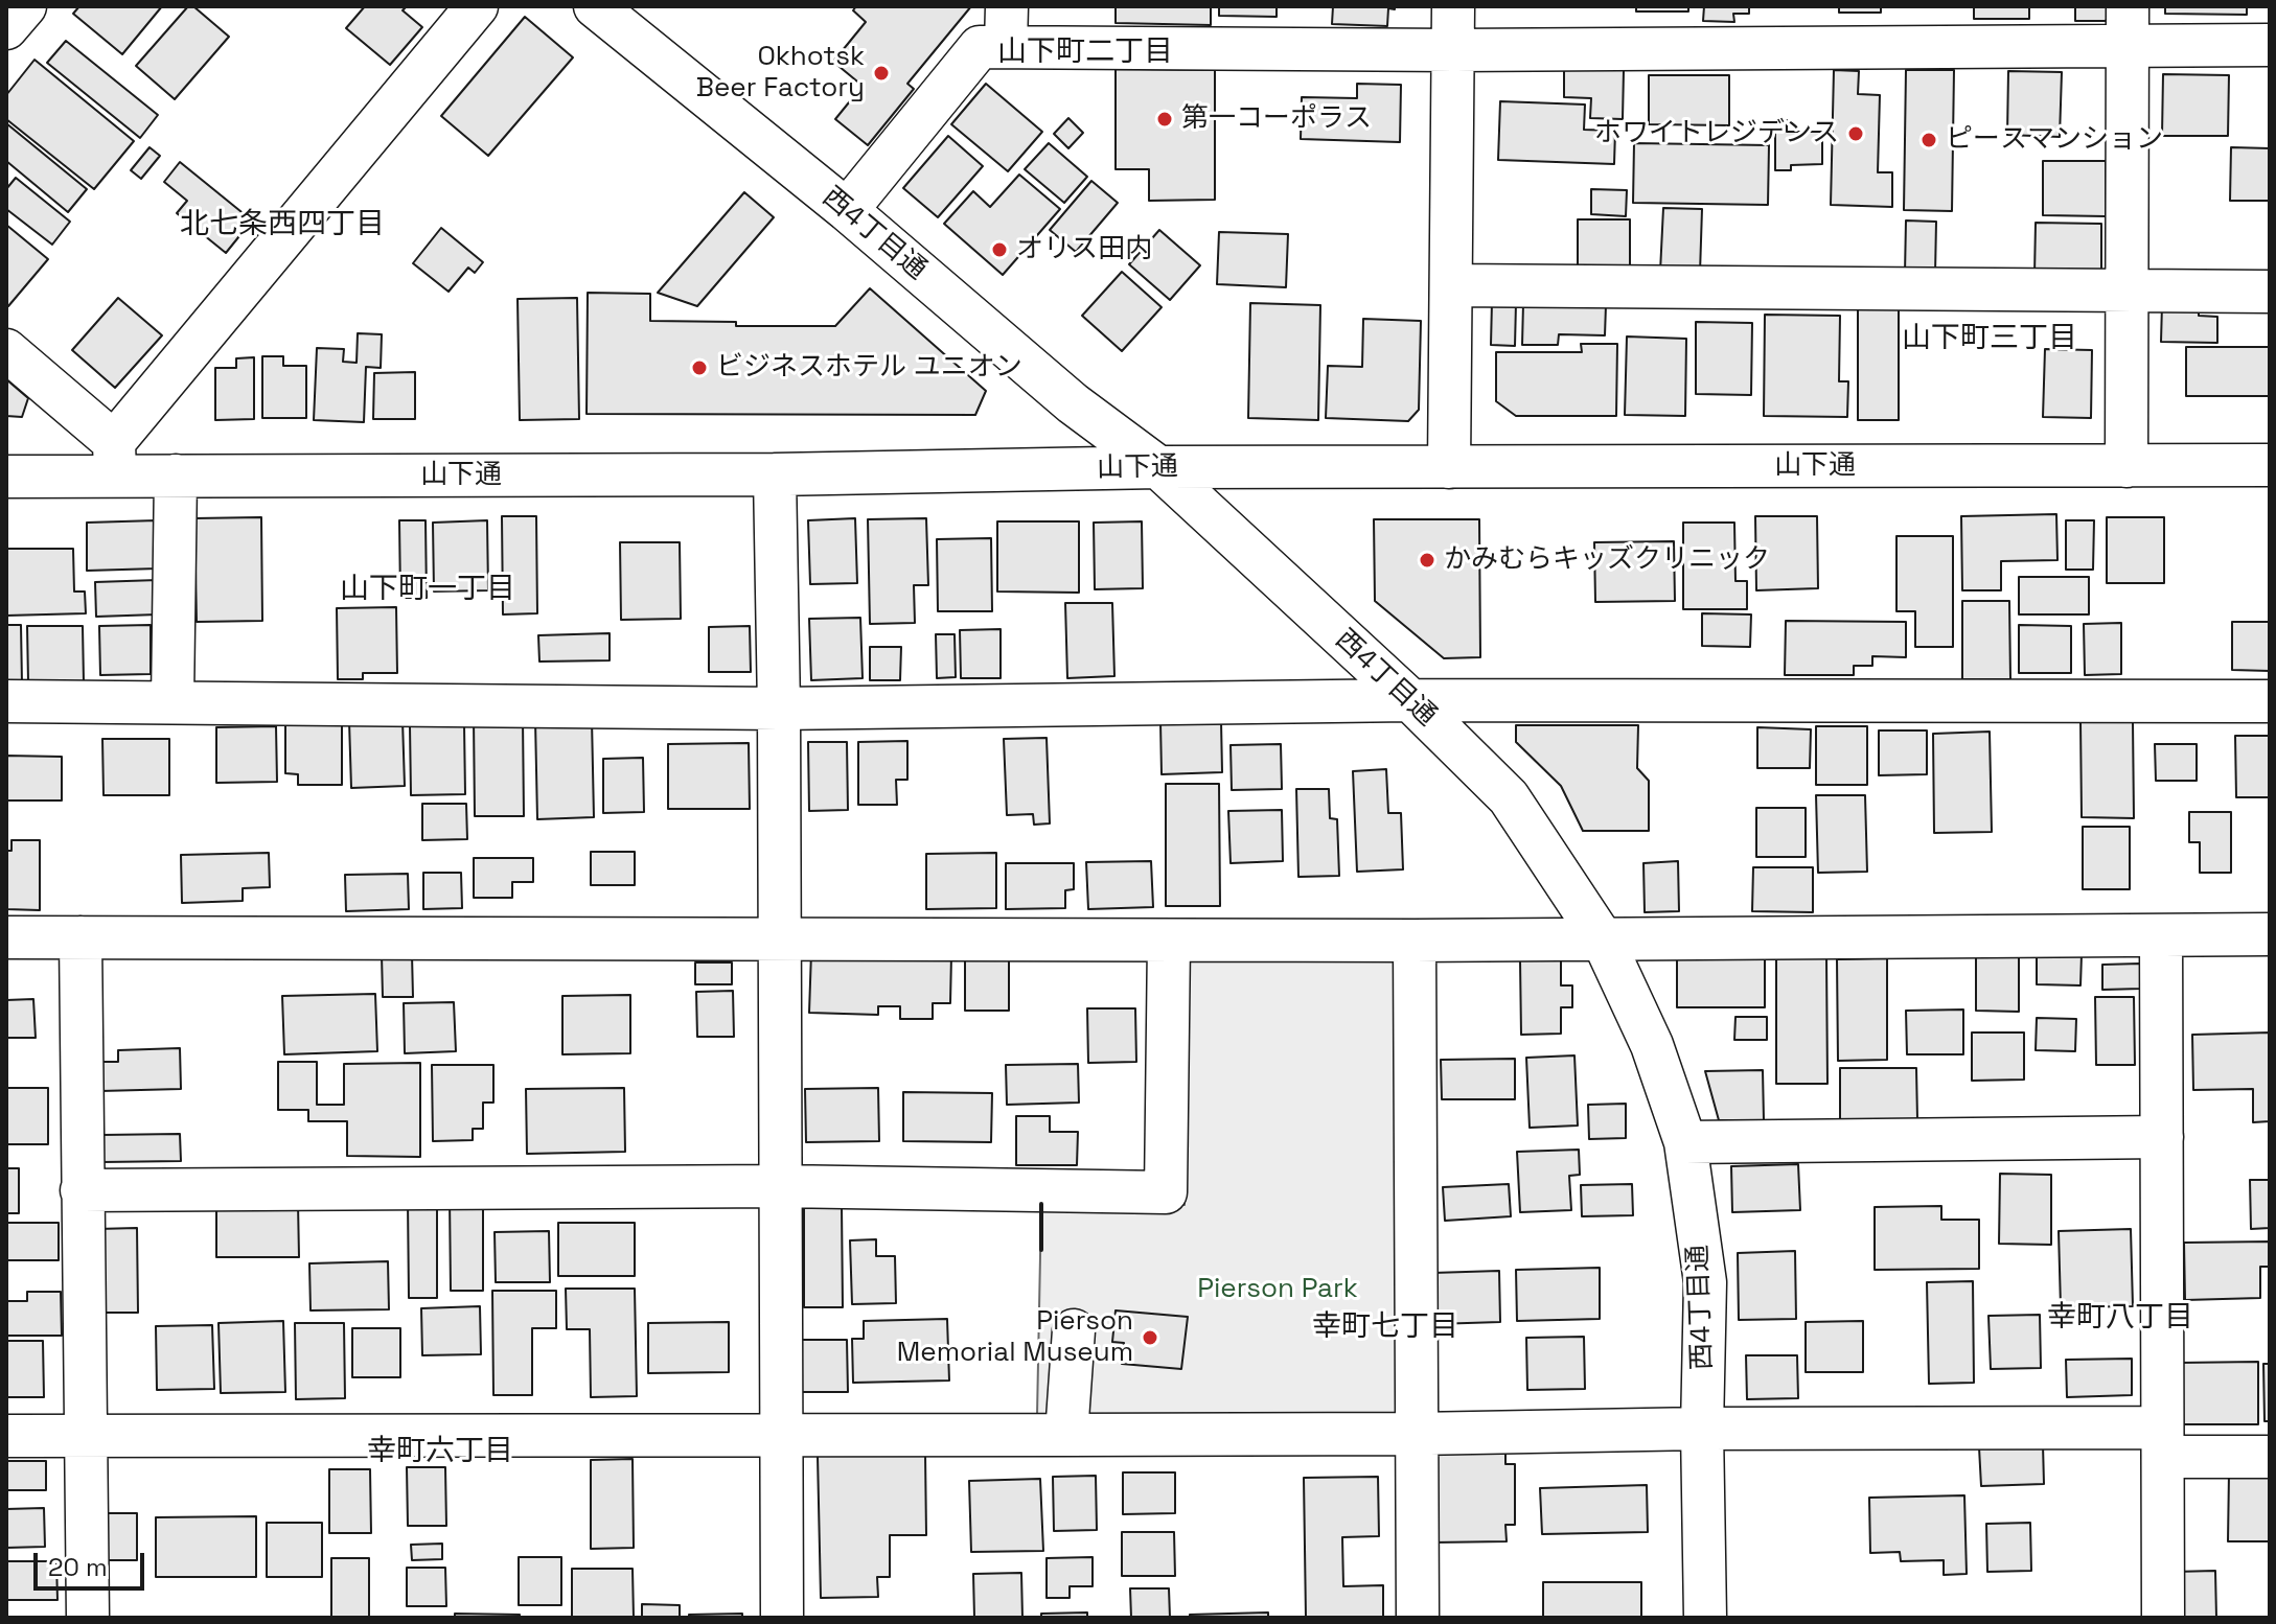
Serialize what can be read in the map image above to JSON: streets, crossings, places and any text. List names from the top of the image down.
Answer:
{
  "streets": {
    "street": ["西4丁目通", "山下通"]
  },
  "crossings": [
    ["西4丁目通", "山下通"]
  ],
  "districts": [
    "山下町二丁目",
    "北七条西四丁目",
    "山下町三丁目",
    "山下町一丁目",
    "幸町八丁目",
    "幸町七丁目",
    "幸町六丁目"
  ],
  "parks": ["Pierson Park"],
  "places": [
    "Okhotsk Beer Factory",
    "第一コーポラス",
    "ホワイトレジデンス",
    "ピースマンション",
    "オリス田内",
    "ビジネスホテル ユニオン",
    "かみむらキッズクリニック",
    "Pierson Memorial Museum"
  ],
  "scale_bar": "20 m"
}
